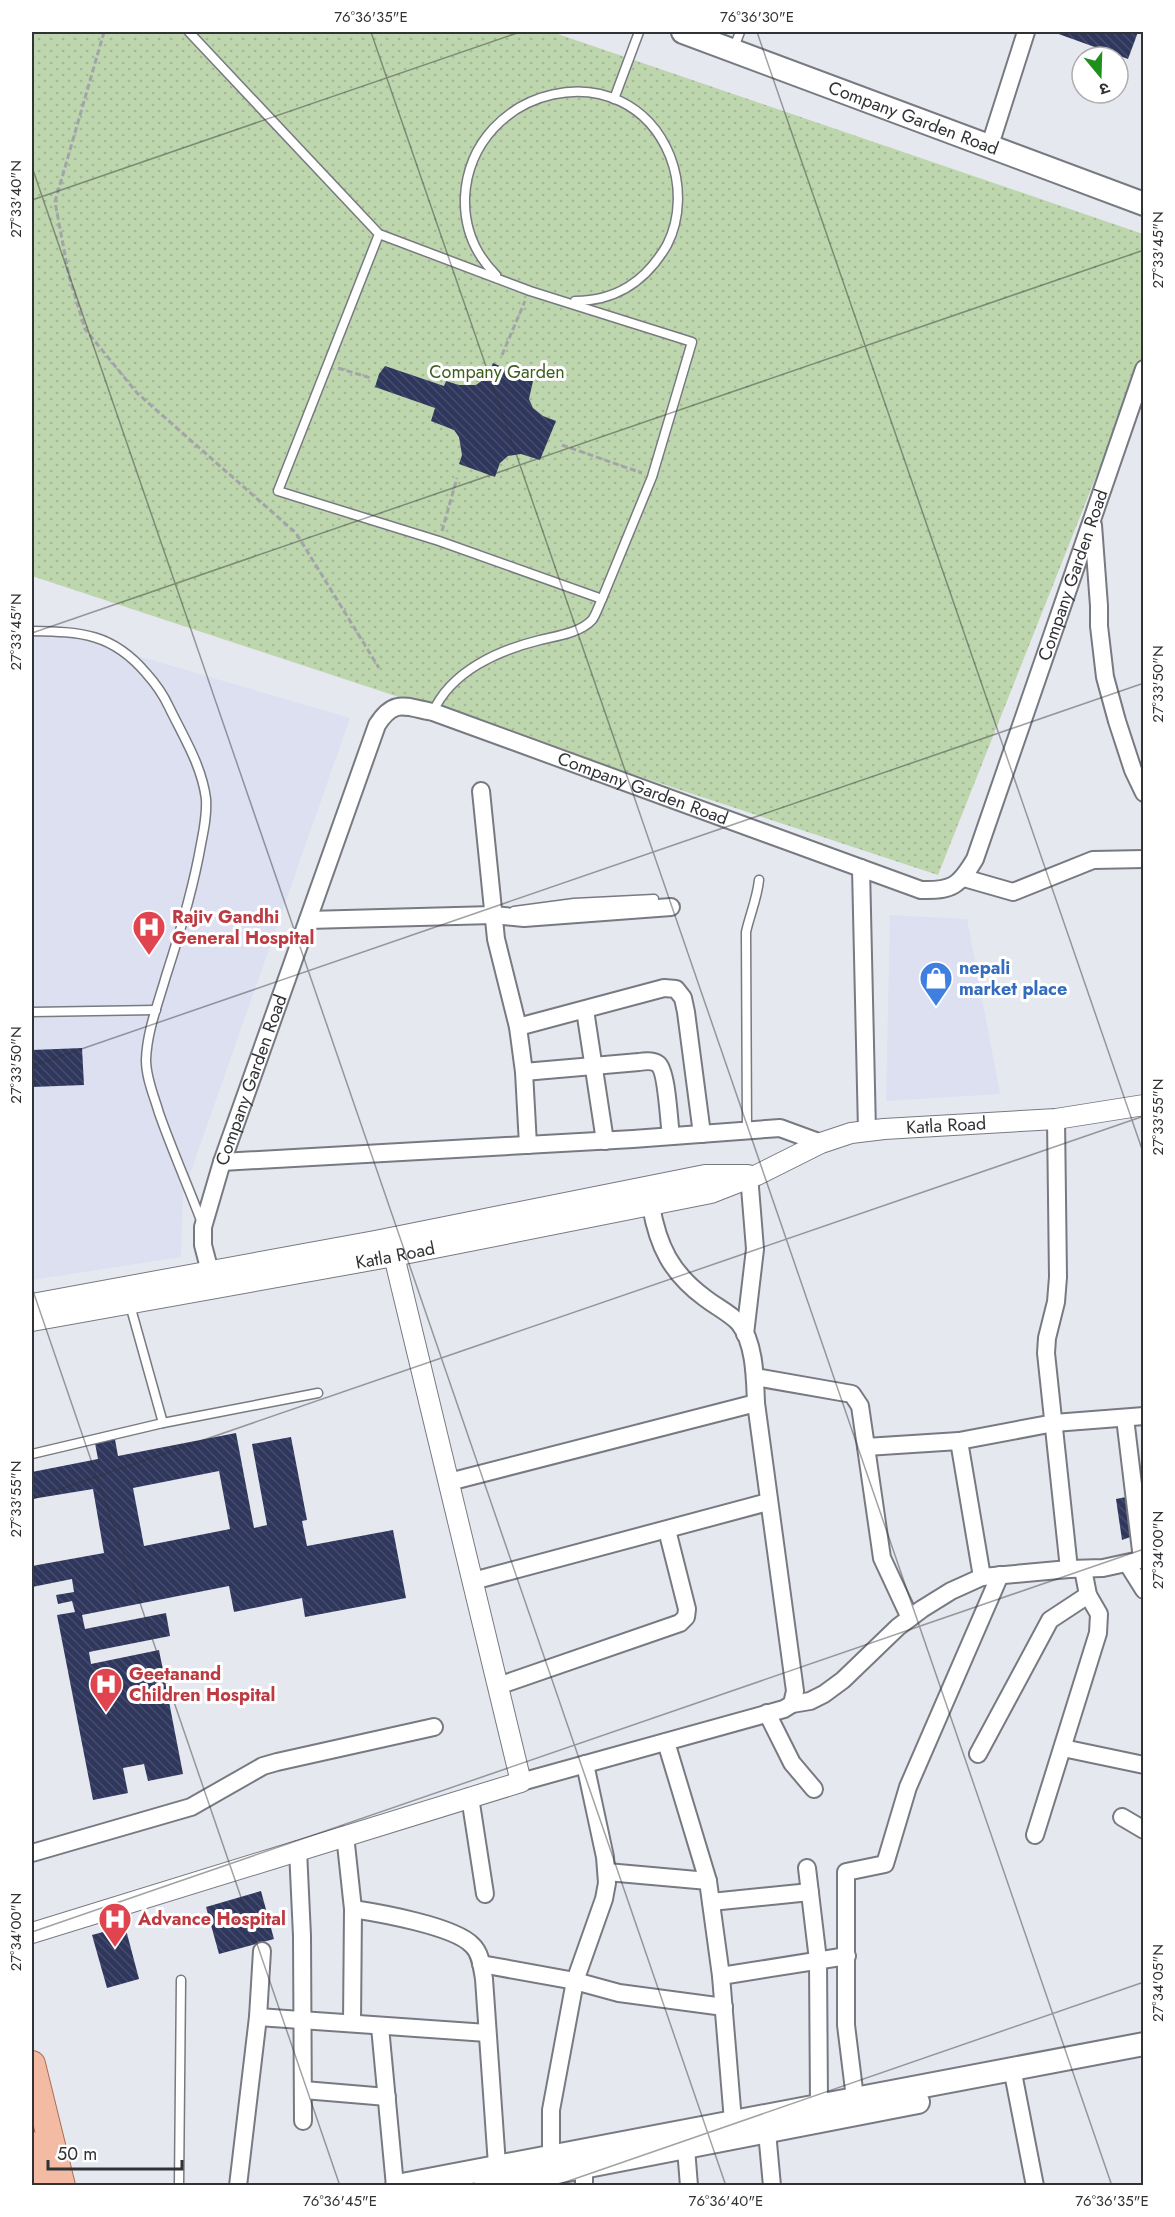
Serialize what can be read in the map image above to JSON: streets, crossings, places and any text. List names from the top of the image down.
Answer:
{
  "streets": {
    "main road": ["Company Garden Road"],
    "street": ["Katla Road"]
  },
  "crossings": [
    ["Company Garden Road", "Katla Road"]
  ],
  "parks": ["Company Garden"],
  "places": {
    "hospital": ["Rajiv Gandhi General Hospital", "Geetanand Children Hospital", "Advance Hospital"],
    "shop": ["nepali market place"]
  },
  "scale_bar": "50 m",
  "north": "bottom",
  "coordinates": [
    "76°36'35\"E",
    "76°36'30\"E",
    "27°33'40\"N",
    "27°33'45\"N",
    "27°33'50\"N",
    "27°33'55\"N",
    "27°34'00\"N",
    "27°34'05\"N",
    "76°36'45\"E",
    "76°36'40\"E"
  ]
}
